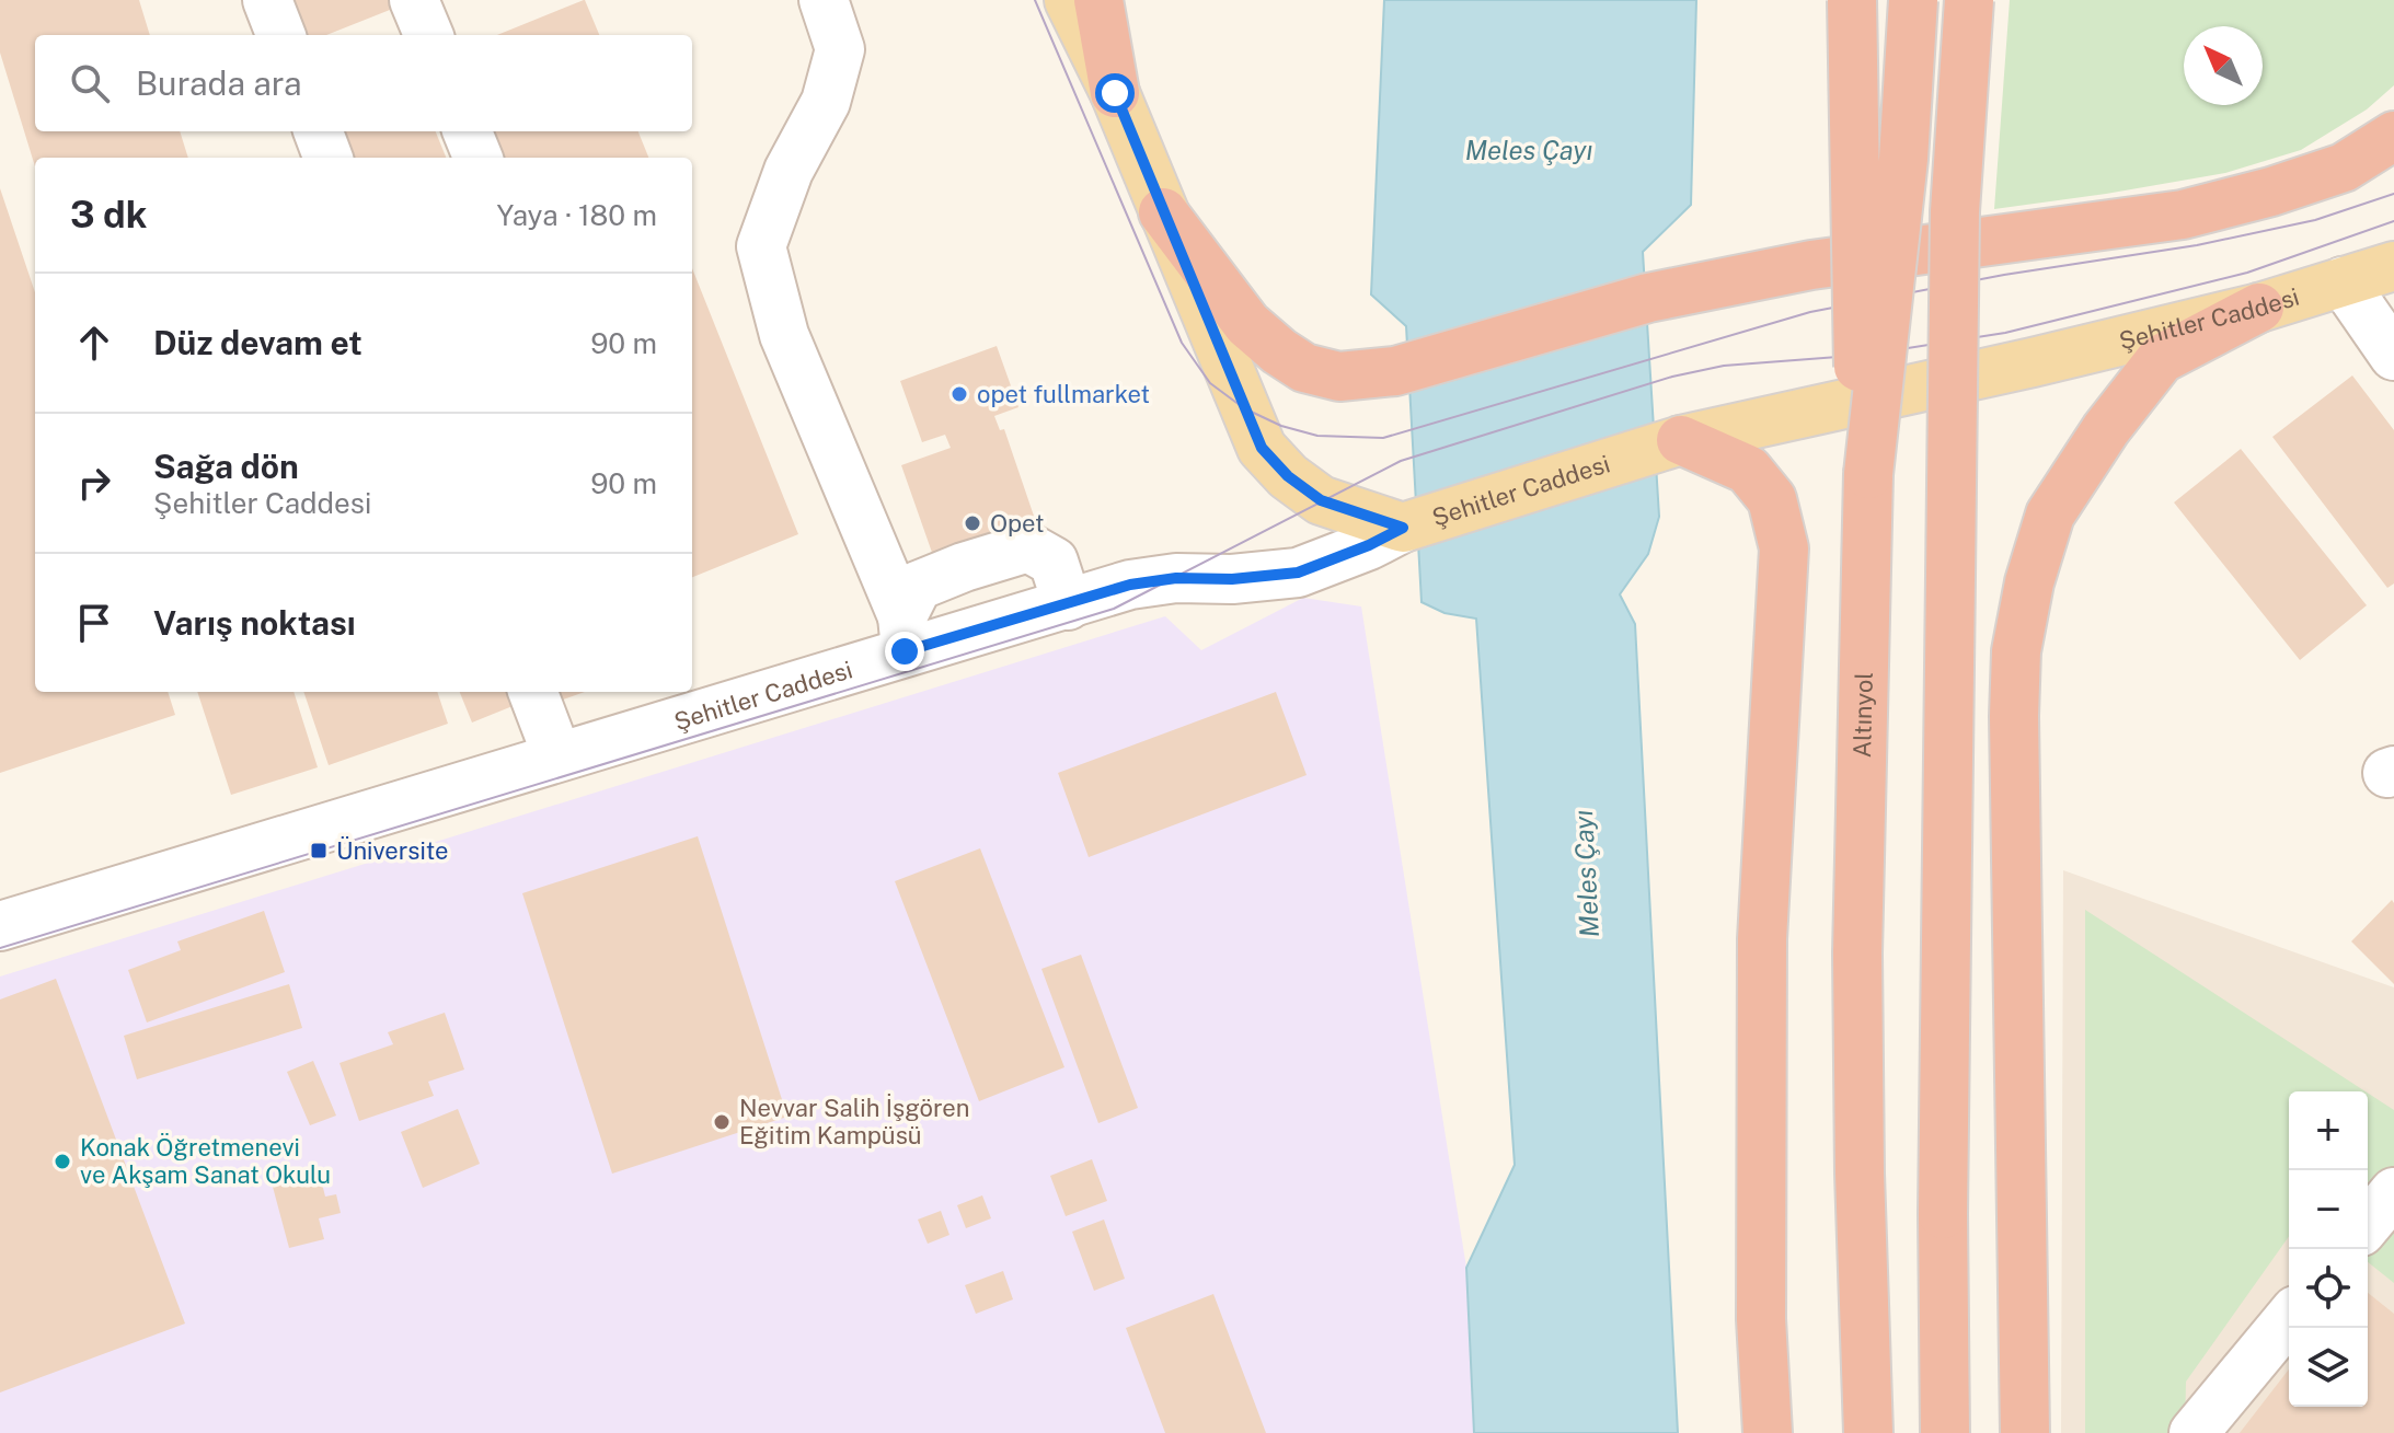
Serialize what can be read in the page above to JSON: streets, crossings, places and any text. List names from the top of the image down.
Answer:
{
  "streets": {
    "highway": ["Altınyol"],
    "main road": ["Şehitler Caddesi"]
  },
  "water": ["Meles Çayı"],
  "places": {
    "other": [
      "opet fullmarket",
      "Opet",
      "Nevvar Salih İşgören Eğitim Kampüsü",
      "Konak Öğretmenevi ve Akşam Sanat Okulu"
    ],
    "transit": ["Üniversite"]
  },
  "north": "top left",
  "page": {
    "search": "Burada ara",
    "heading": ["3 dk", "Yaya · 180 m"],
    "list": [
      ["Düz devam et", "90 m"],
      ["Sağa dön", "Şehitler Caddesi", "90 m"],
      "Varış noktası"
    ],
    "map_buttons": ["+", "−"]
  }
}
